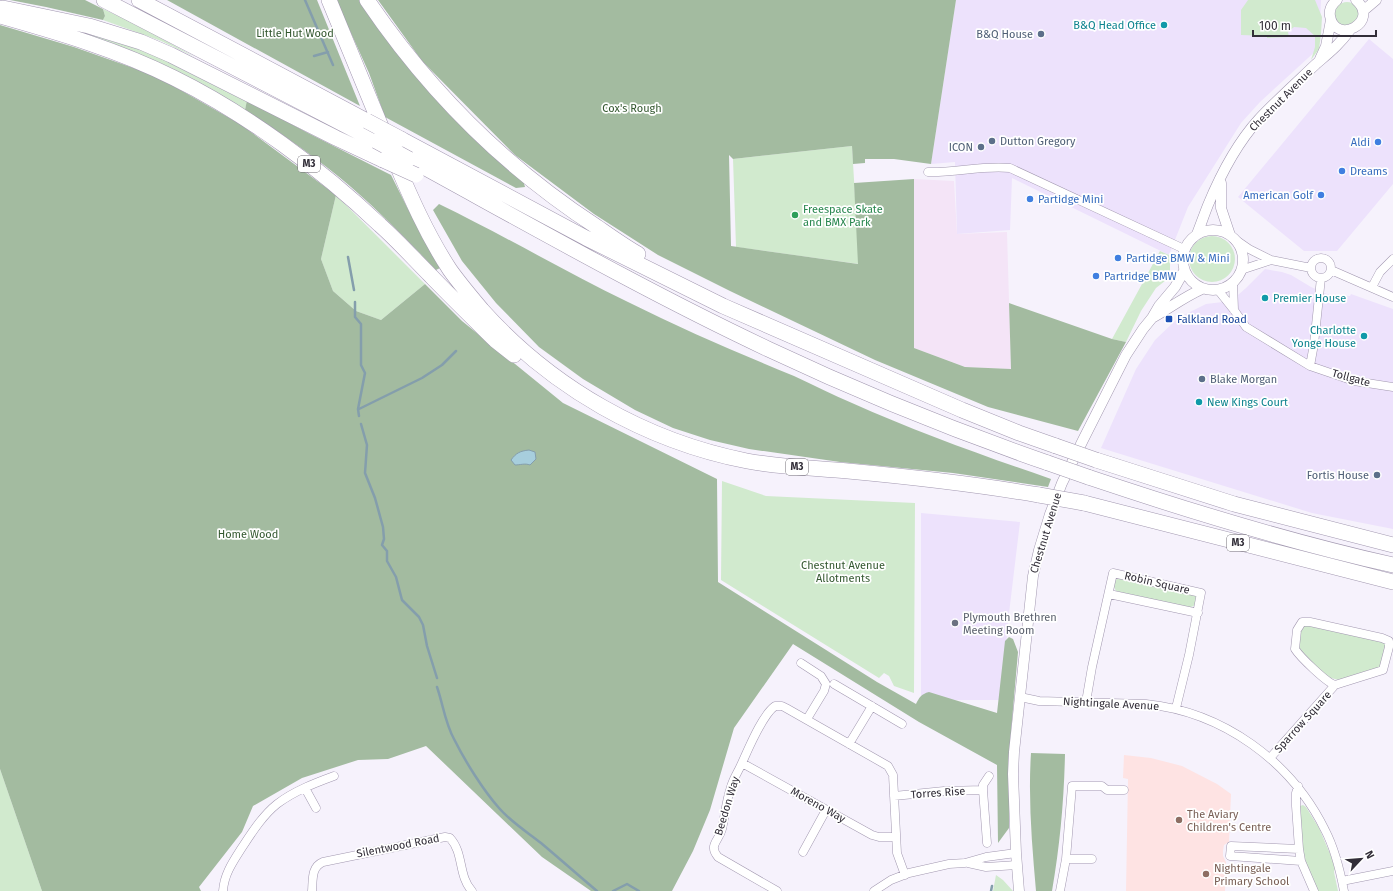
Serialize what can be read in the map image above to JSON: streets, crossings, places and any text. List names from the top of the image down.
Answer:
{
  "streets": {
    "highway": ["M3"],
    "street": [
      "Chestnut Avenue",
      "Tollgate",
      "Robin Square",
      "Nightingale Avenue",
      "Sparrow Square",
      "Torres Rise",
      "Moreno Way",
      "Beedon Way",
      "Silentwood Road"
    ]
  },
  "crossings": [
    ["Chestnut Avenue", "Tollgate"],
    ["Chestnut Avenue", "Nightingale Avenue"],
    ["Robin Square", "Nightingale Avenue"],
    ["Nightingale Avenue", "Sparrow Square"],
    ["Torres Rise", "Beedon Way"],
    ["Moreno Way", "Beedon Way"]
  ],
  "parks": [
    "Little Hut Wood",
    "Cox's Rough",
    "Home Wood",
    "Chestnut Avenue Allotments"
  ],
  "places": {
    "other": [
      "B&Q Head Office",
      "B&Q House",
      "Dutton Gregory",
      "Aldi",
      "ICON",
      "Dreams",
      "American Golf",
      "Partidge Mini",
      "Freespace Skate and BMX Park",
      "Partidge BMW & Mini",
      "Partridge BMW",
      "Premier House",
      "Charlotte Yonge House",
      "Blake Morgan",
      "New Kings Court",
      "Fortis House",
      "Plymouth Brethren Meeting Room",
      "The Aviary Children's Centre",
      "Nightingale Primary School"
    ],
    "transit": ["Falkland Road"]
  },
  "scale_bar": "100 m",
  "north": "top right"
}
